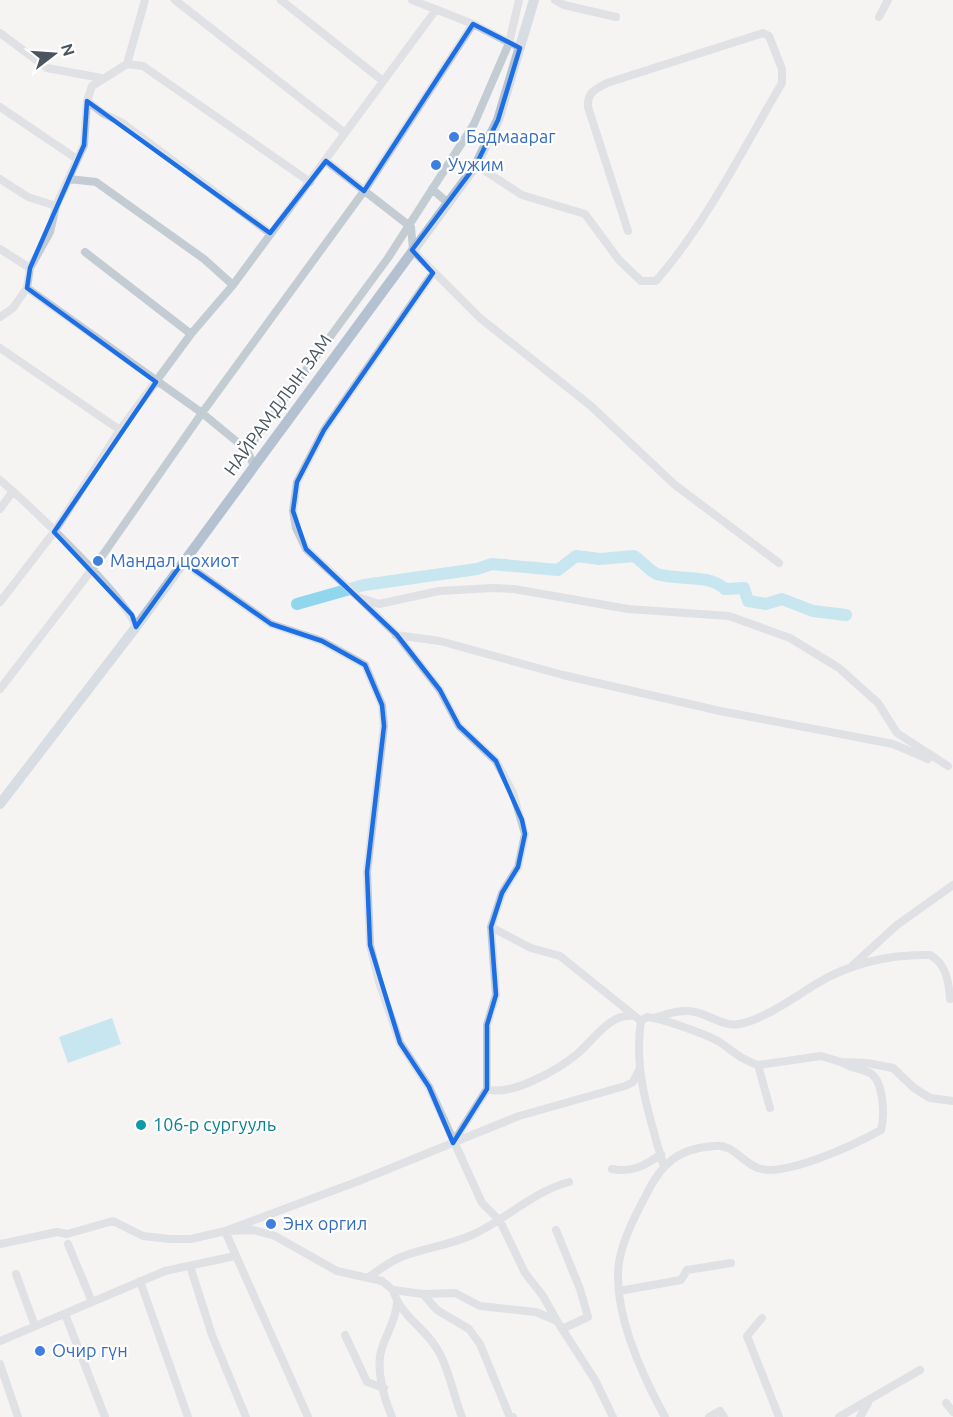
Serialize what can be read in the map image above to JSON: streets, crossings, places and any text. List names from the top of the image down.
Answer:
{
  "streets": {
    "main road": ["НАЙРАМДЛЫН ЗАМ"]
  },
  "places": [
    "Бадмаараг",
    "Уужим",
    "Мандал цохиот",
    "106-р сургууль",
    "Энх оргил",
    "Очир гүн"
  ],
  "north": "right"
}
